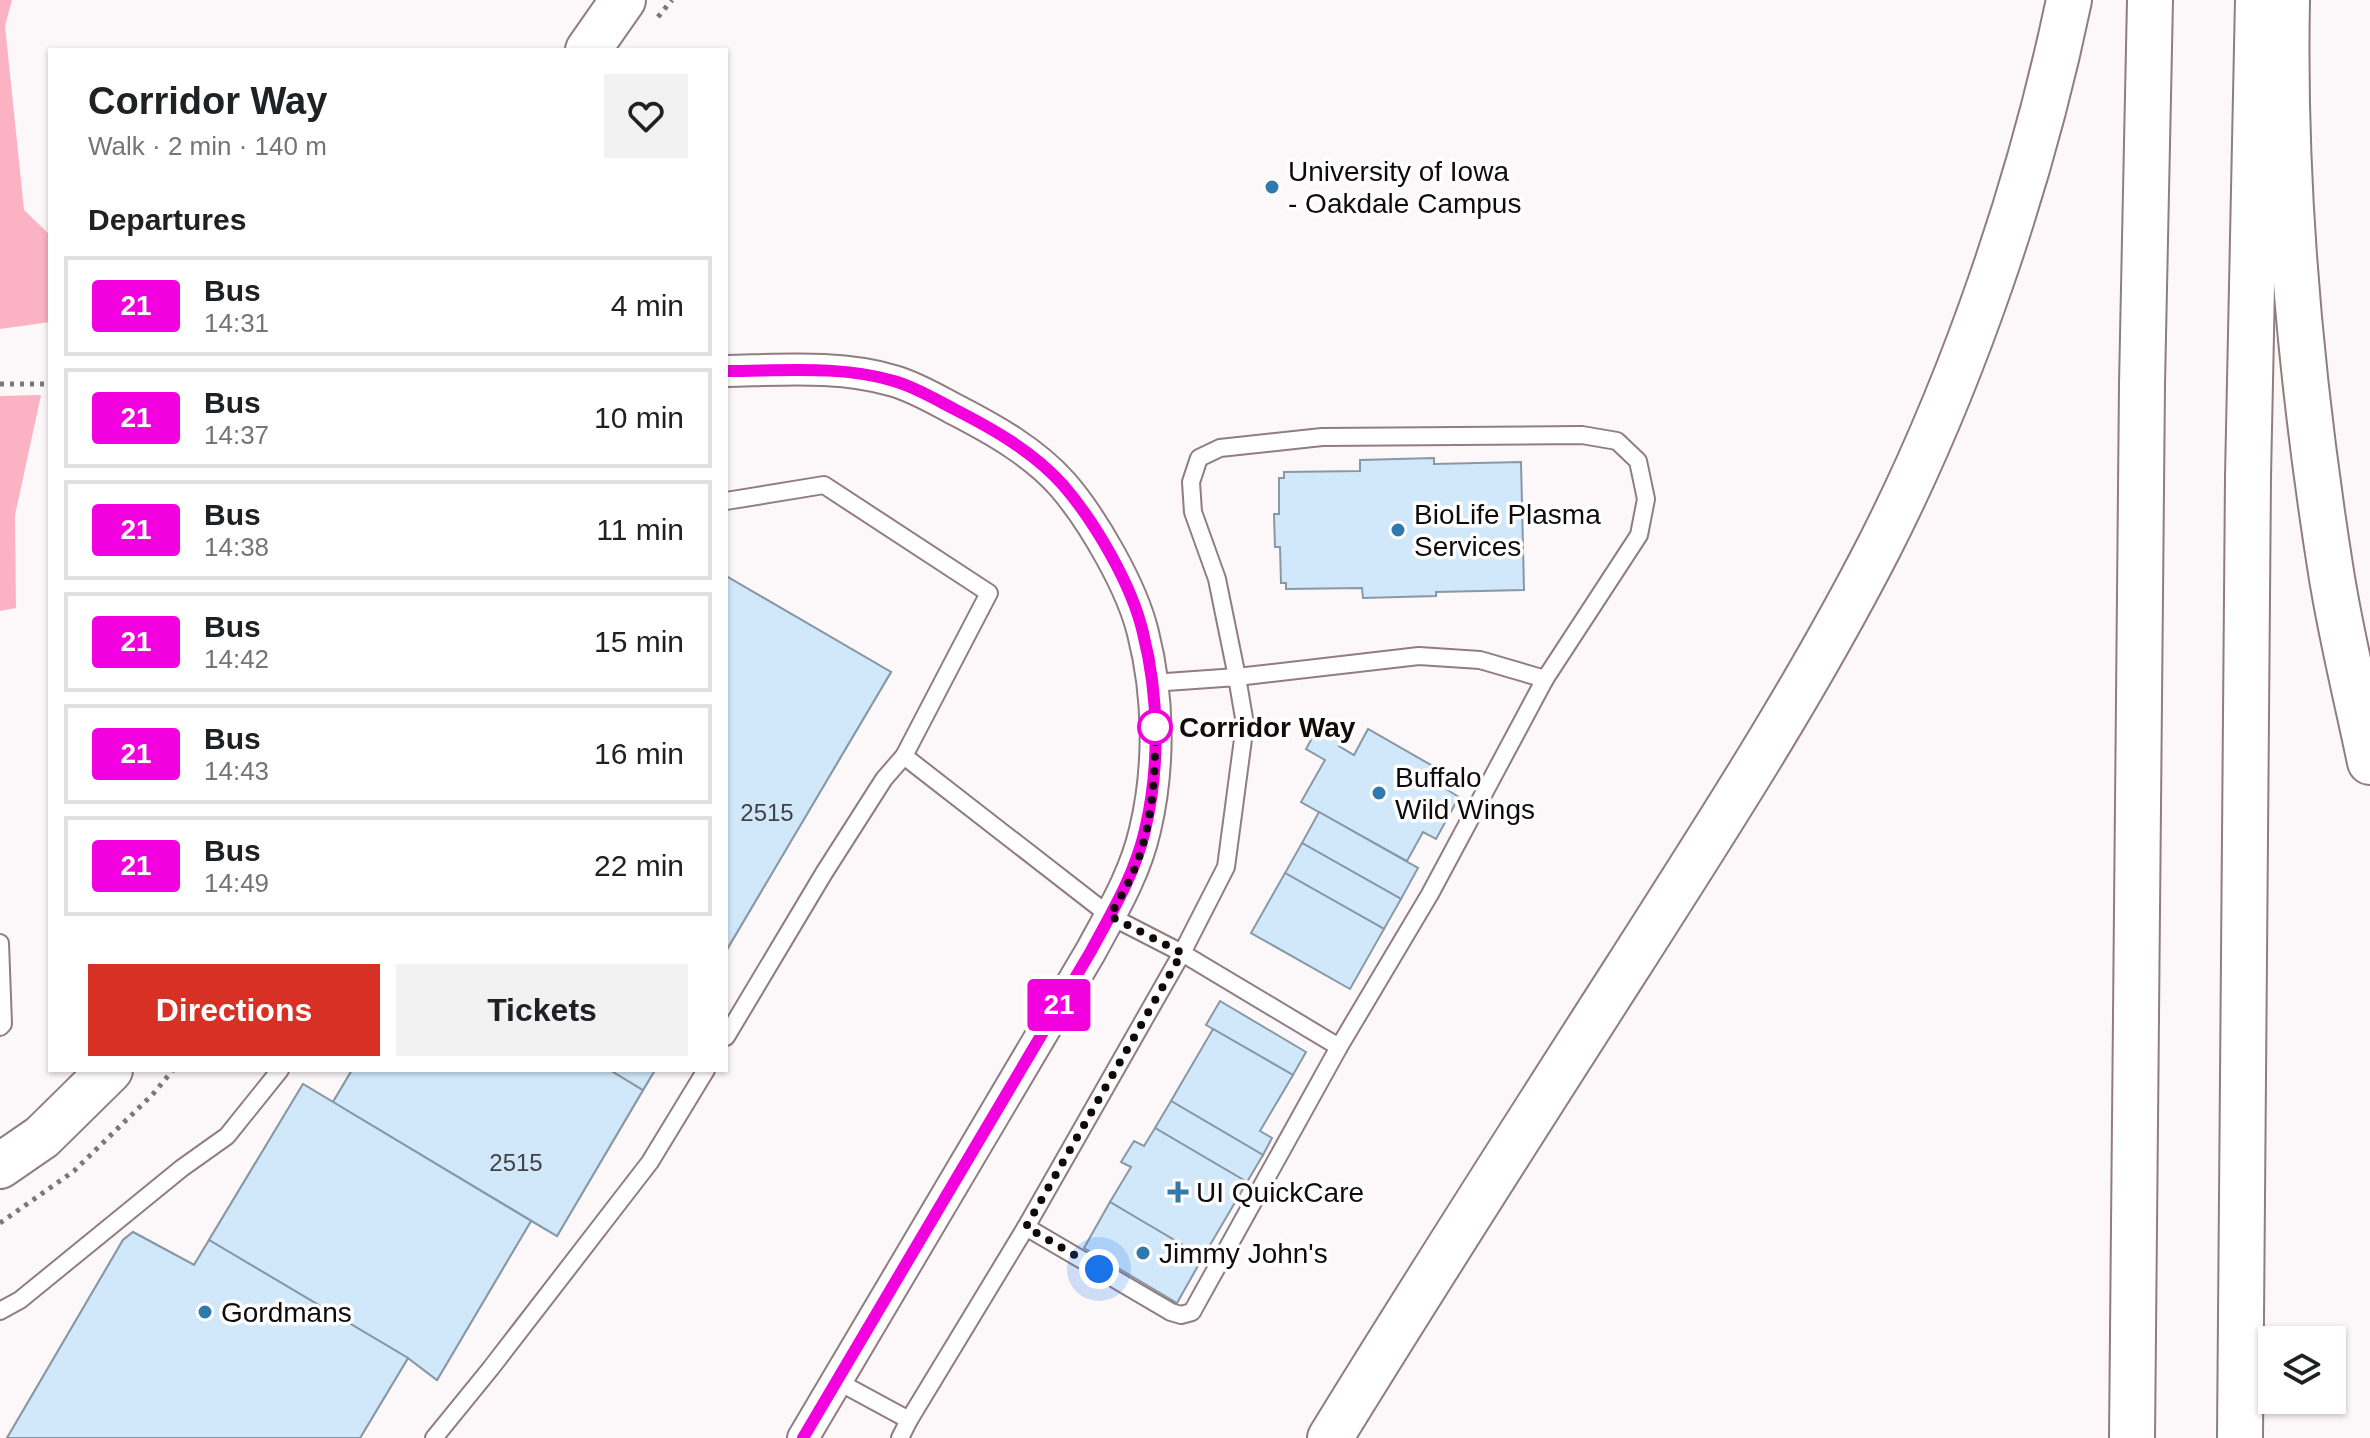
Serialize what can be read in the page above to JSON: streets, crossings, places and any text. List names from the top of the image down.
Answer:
{
  "places": {
    "other": [
      "University of Iowa - Oakdale Campus",
      "BioLife Plasma Services",
      "Corridor Way",
      "Buffalo Wild Wings",
      "Jimmy John's",
      "Gordmans"
    ],
    "health": ["UI QuickCare"]
  },
  "lines": ["bus line 21"],
  "house_numbers": ["2515", "2515"],
  "page": {
    "on_map": "21",
    "heading": [
      ["Corridor Way", "Walk · 2 min · 140 m"],
      "Departures"
    ],
    "list": [
      {
        "mark": "21",
        "name": "Bus",
        "note": "14:31",
        "value": "4 min"
      },
      {
        "mark": "21",
        "name": "Bus",
        "note": "14:37",
        "value": "10 min"
      },
      {
        "mark": "21",
        "name": "Bus",
        "note": "14:38",
        "value": "11 min"
      },
      {
        "mark": "21",
        "name": "Bus",
        "note": "14:42",
        "value": "15 min"
      },
      {
        "mark": "21",
        "name": "Bus",
        "note": "14:43",
        "value": "16 min"
      },
      {
        "mark": "21",
        "name": "Bus",
        "note": "14:49",
        "value": "22 min"
      }
    ],
    "buttons": ["Directions", "Tickets"]
  }
}
